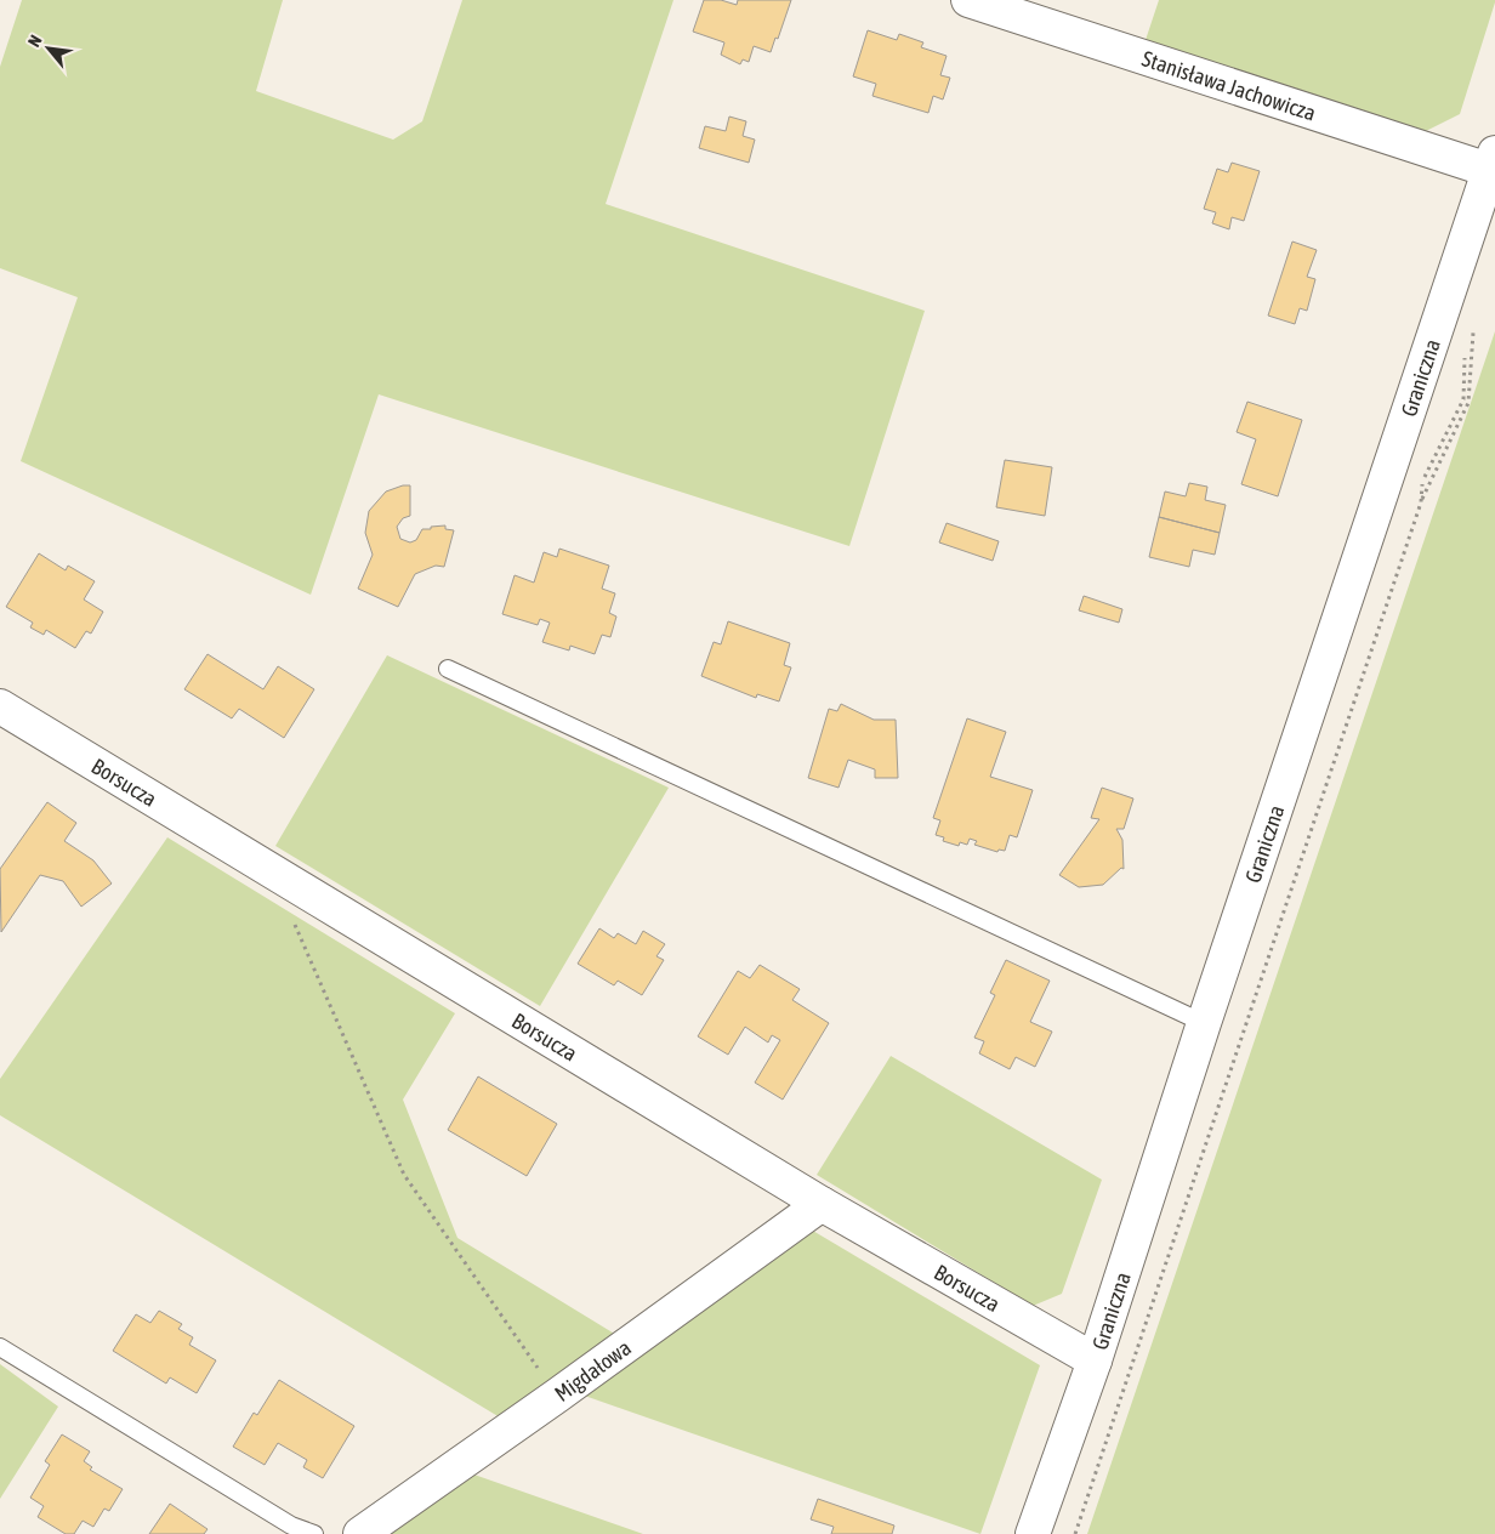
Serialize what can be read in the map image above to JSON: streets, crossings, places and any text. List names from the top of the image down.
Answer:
{
  "streets": {
    "street": [
      "Stanisława Jachowicza",
      "Graniczna",
      "Borsucza",
      "Migdałowa"
    ]
  },
  "crossings": [
    ["Stanisława Jachowicza", "Graniczna"],
    ["Graniczna", "Borsucza"],
    ["Borsucza", "Migdałowa"]
  ],
  "north": "top left"
}
